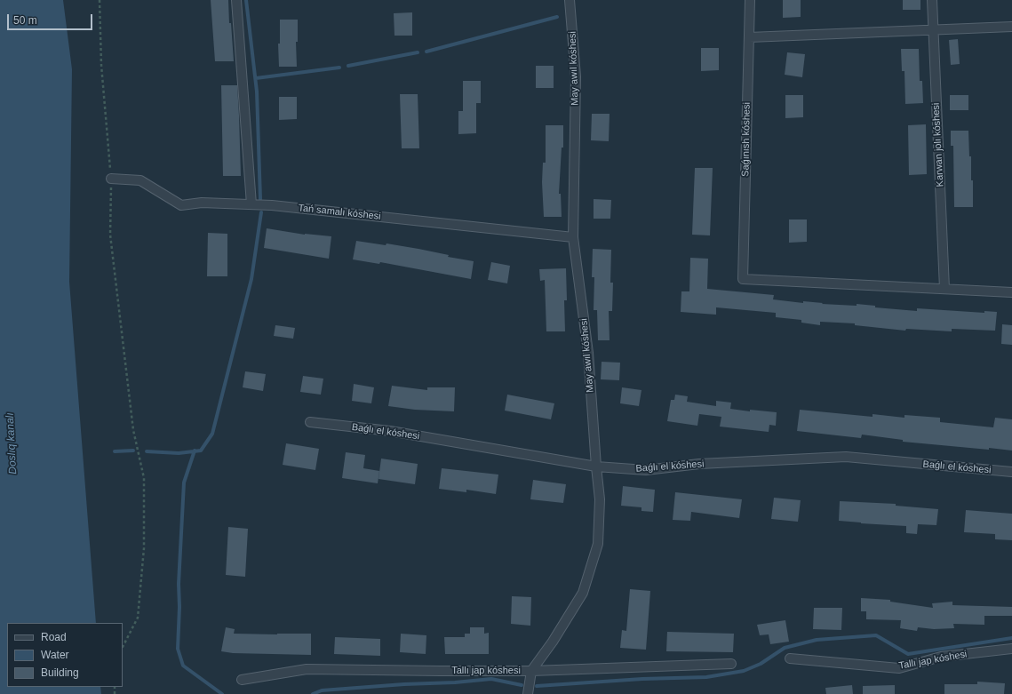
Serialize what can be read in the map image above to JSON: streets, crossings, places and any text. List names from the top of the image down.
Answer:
{
  "streets": {
    "street": [
      "May awıl kóshesi",
      "Saǵınısh kóshesi",
      "Karwan jolı kóshesi",
      "Tań samalı kóshesi",
      "Baǵlı el kóshesi",
      "Tallı jap kóshesi"
    ]
  },
  "crossings": [
    ["May awıl kóshesi", "Tań samalı kóshesi"],
    ["May awıl kóshesi", "Baǵlı el kóshesi"],
    ["May awıl kóshesi", "Tallı jap kóshesi"],
    ["Saǵınısh kóshesi", "Karwan jolı kóshesi"]
  ],
  "water": ["Doslıq kanalı"],
  "legend": ["Road", "Water", "Building"],
  "scale_bar": "50 m"
}
